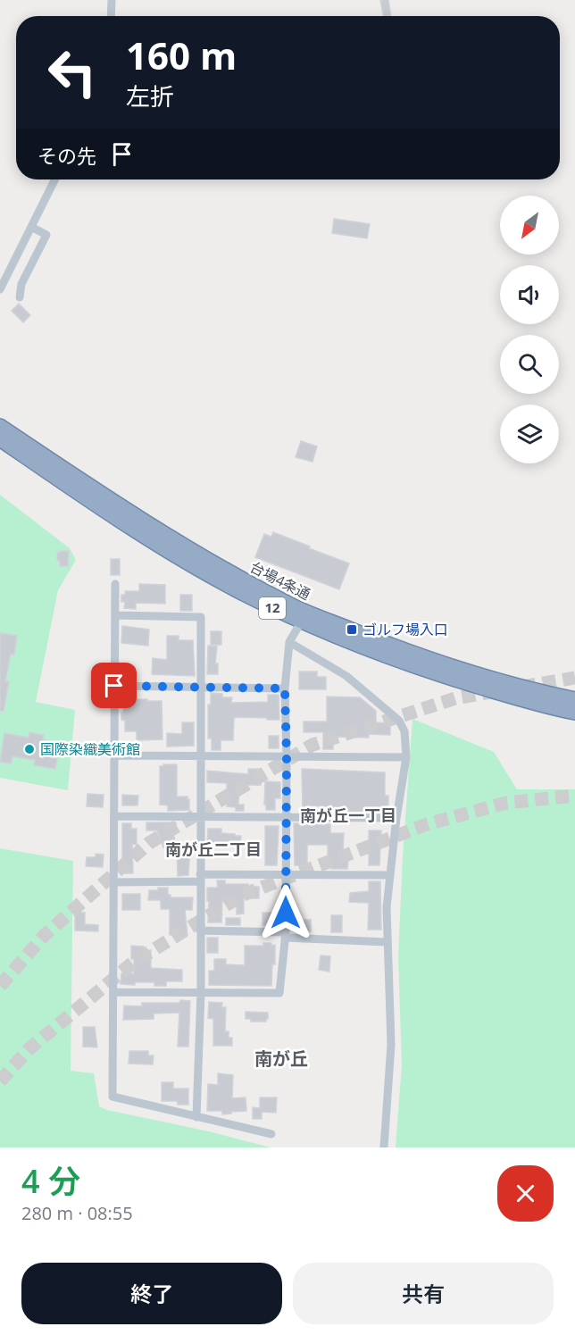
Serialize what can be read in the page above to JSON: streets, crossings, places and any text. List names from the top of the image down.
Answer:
{
  "streets": {
    "highway": ["台場4条通", "12"]
  },
  "districts": ["南が丘一丁目", "南が丘二丁目", "南が丘"],
  "places": {
    "transit": ["ゴルフ場入口"],
    "other": ["国際染織美術館"]
  },
  "north": "bottom left",
  "page": {
    "turn": ["160 m", "左折"],
    "then": "その先",
    "heading": ["4 分", "280 m · 08:55"],
    "buttons": ["終了", "共有"]
  }
}
